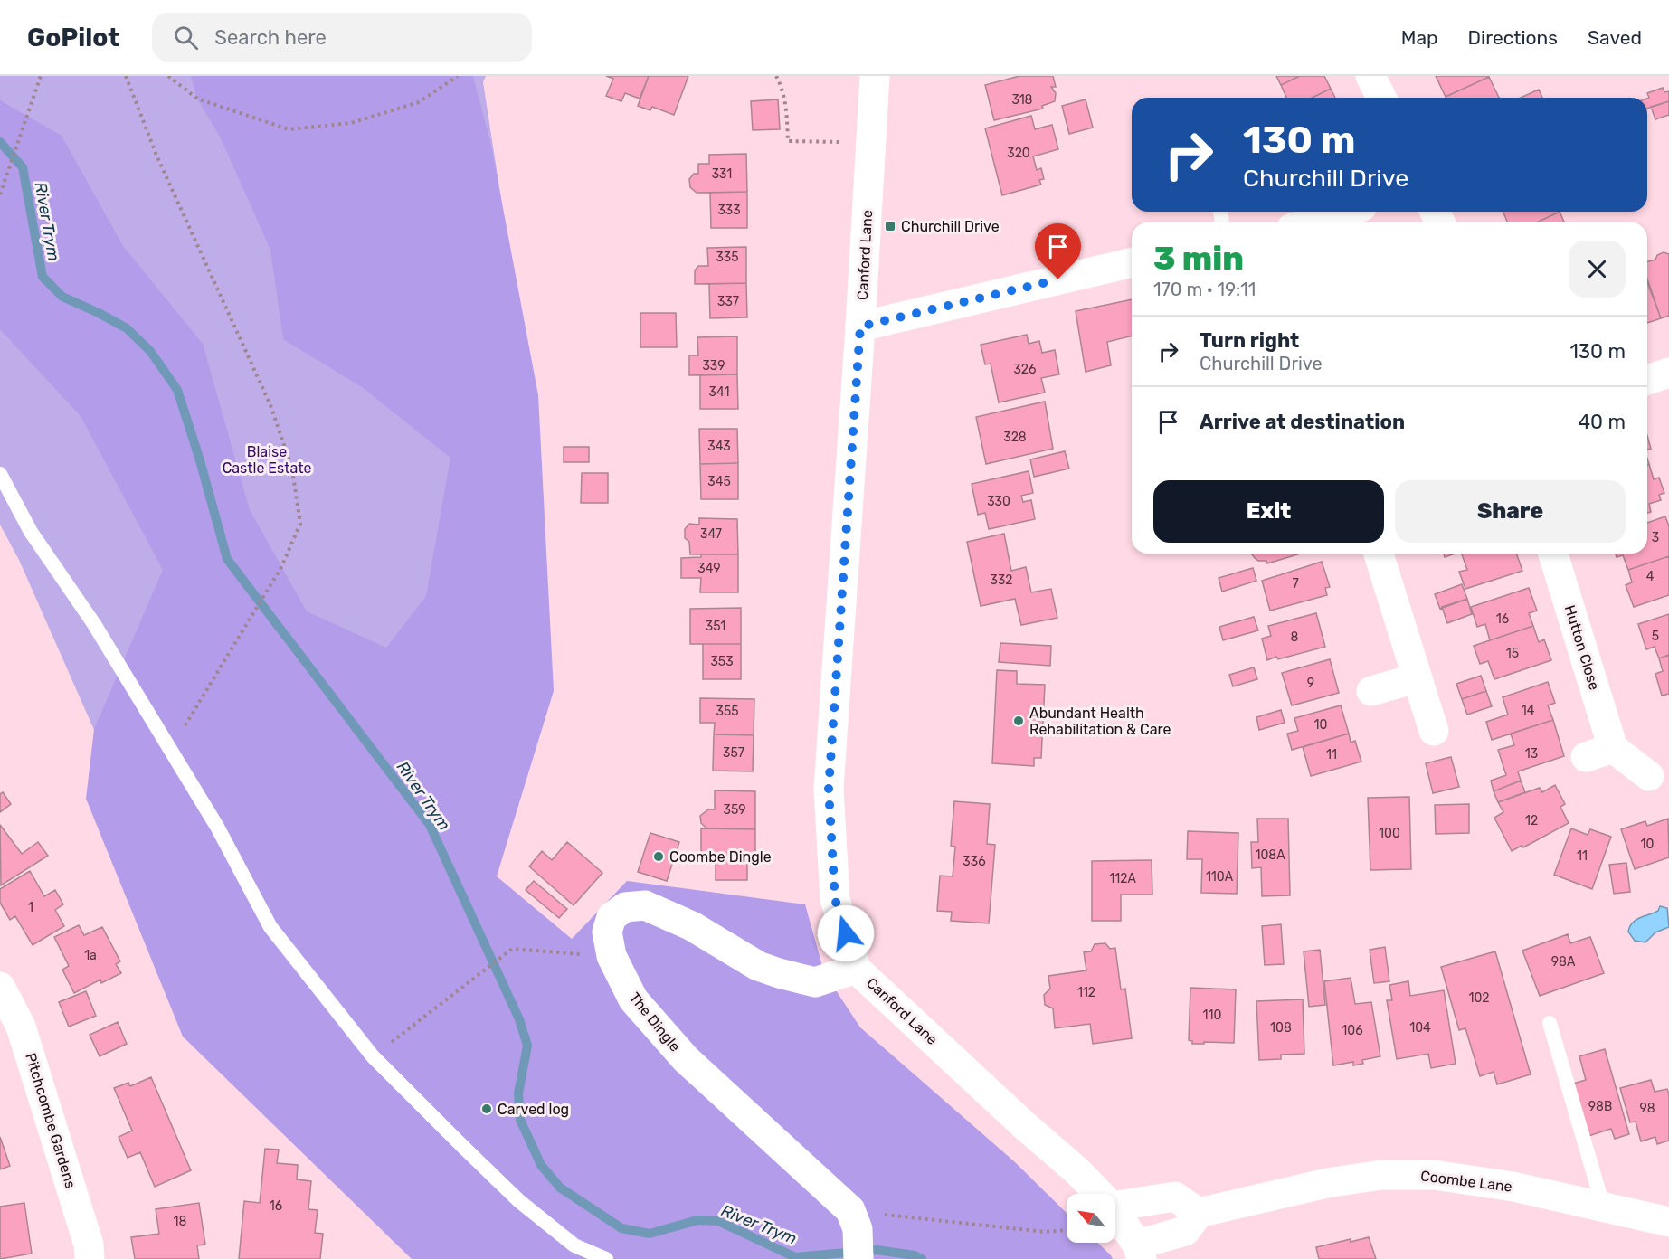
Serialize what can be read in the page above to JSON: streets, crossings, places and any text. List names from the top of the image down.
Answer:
{
  "streets": {
    "street": [
      "Canford Lane",
      "Hutton Close",
      "The Dingle",
      "Pitchcombe Gardens",
      "Coombe Lane"
    ]
  },
  "crossings": [
    ["Canford Lane", "The Dingle"]
  ],
  "water": ["River Trym"],
  "parks": ["Blaise Castle Estate"],
  "places": {
    "transit": ["Churchill Drive"],
    "other": ["Abundant Health Rehabilitation & Care", "Coombe Dingle", "Carved log"]
  },
  "house_numbers": [
    "318",
    "320",
    "331",
    "333",
    "335",
    "337",
    "339",
    "326",
    "341",
    "328",
    "343",
    "345",
    "330",
    "347",
    "3",
    "349",
    "4",
    "332",
    "7",
    "16",
    "351",
    "5",
    "8",
    "15",
    "353",
    "9",
    "14",
    "355",
    "10",
    "357",
    "13",
    "11",
    "359",
    "12",
    "100",
    "10",
    "108A",
    "11",
    "336",
    "110A",
    "112A",
    "1",
    "1a",
    "98A",
    "112",
    "102",
    "110",
    "108",
    "104",
    "106",
    "98B",
    "98",
    "16",
    "18"
  ],
  "north": "top left",
  "page": {
    "header": "GoPilot",
    "search": "Search here",
    "nav": ["Map", "Directions", "Saved"],
    "turn": ["130 m", "Churchill Drive"],
    "heading": ["3 min", "170 m · 19:11"],
    "list": [
      {
        "name": "Turn right",
        "note": "Churchill Drive",
        "value": "130 m"
      },
      {
        "name": "Arrive at destination",
        "value": "40 m"
      }
    ],
    "buttons": ["Exit", "Share"]
  }
}
